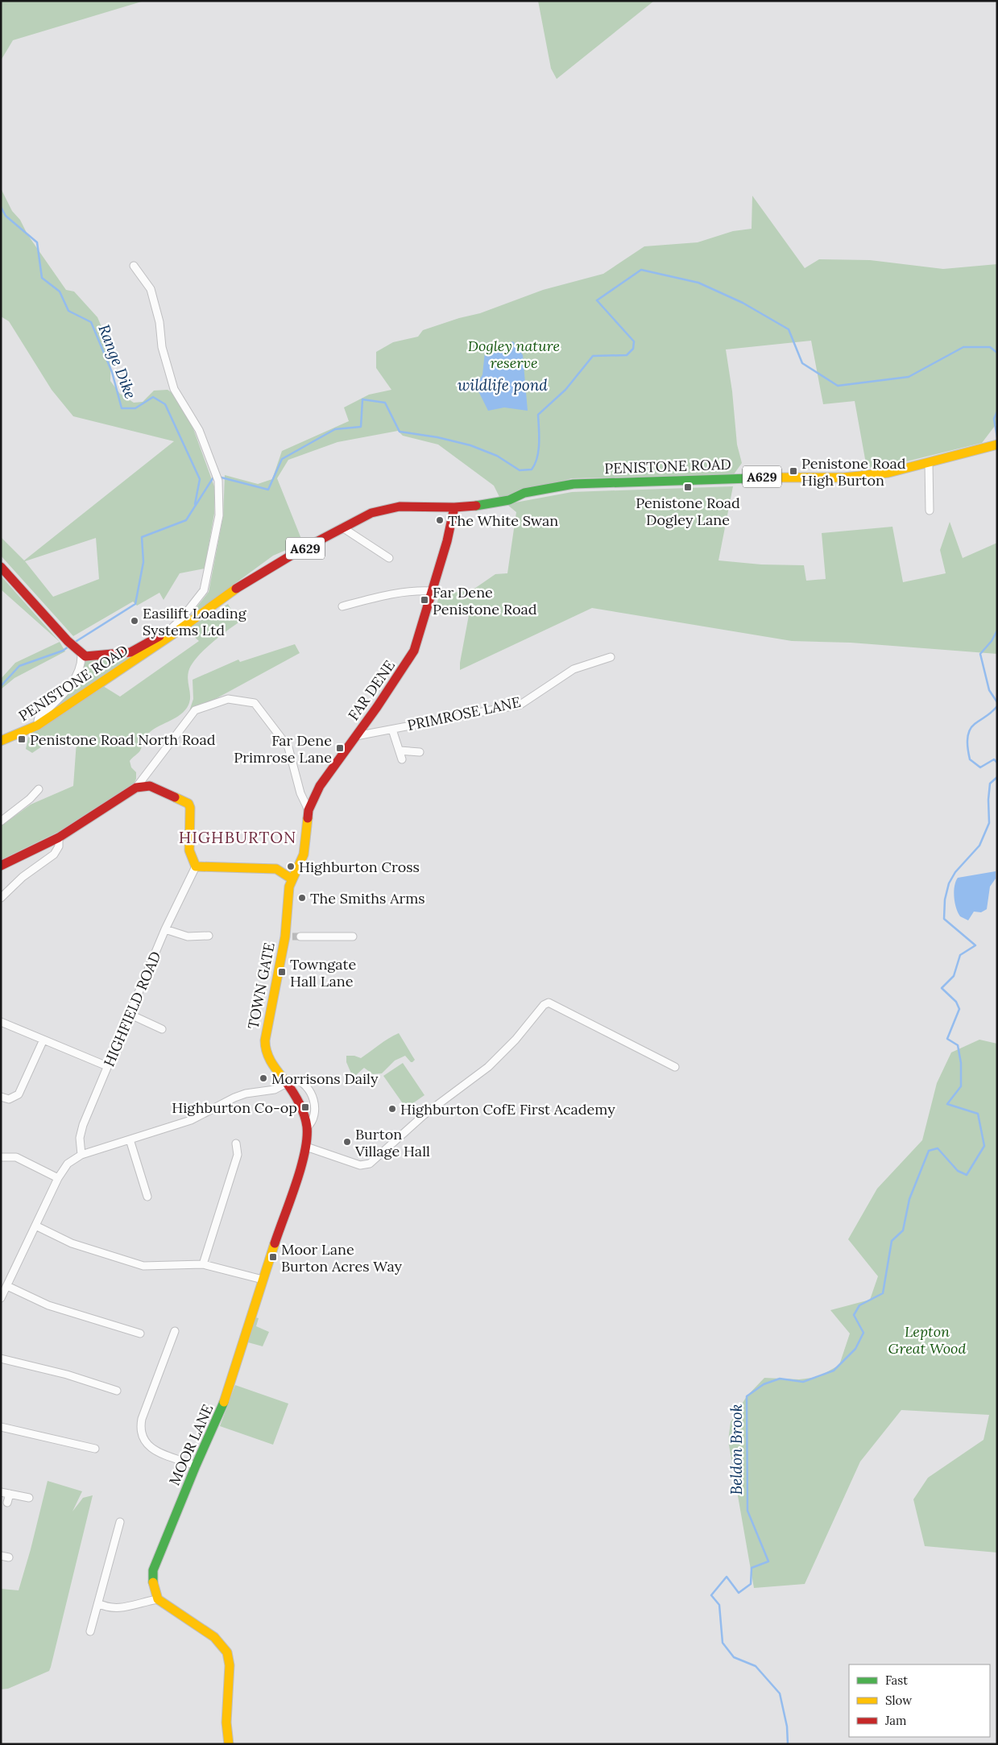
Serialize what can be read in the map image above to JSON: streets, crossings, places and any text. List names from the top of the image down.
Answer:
{
  "streets": {
    "main road": [
      "PENISTONE ROAD",
      "A629",
      "FAR DENE",
      "TOWN GATE",
      "MOOR LANE"
    ],
    "street": ["PRIMROSE LANE", "HIGHFIELD ROAD"]
  },
  "crossings": [
    ["PENISTONE ROAD", "FAR DENE"],
    ["FAR DENE", "PRIMROSE LANE"],
    ["FAR DENE", "TOWN GATE"],
    ["TOWN GATE", "MOOR LANE"]
  ],
  "districts": ["HIGHBURTON"],
  "water": ["Range Dike", "wildlife pond", "Beldon Brook"],
  "parks": ["Dogley nature reserve", "Lepton Great Wood"],
  "places": {
    "transit": [
      "Penistone Road High Burton",
      "Penistone Road Dogley Lane",
      "Far Dene Penistone Road",
      "Penistone Road North Road",
      "Far Dene Primrose Lane",
      "Towngate Hall Lane",
      "Highburton Co-op",
      "Moor Lane Burton Acres Way"
    ],
    "other": [
      "The White Swan",
      "Easilift Loading Systems Ltd",
      "Highburton Cross",
      "The Smiths Arms",
      "Morrisons Daily",
      "Highburton CofE First Academy",
      "Burton Village Hall"
    ]
  },
  "legend": ["Fast", "Slow", "Jam"]
}
